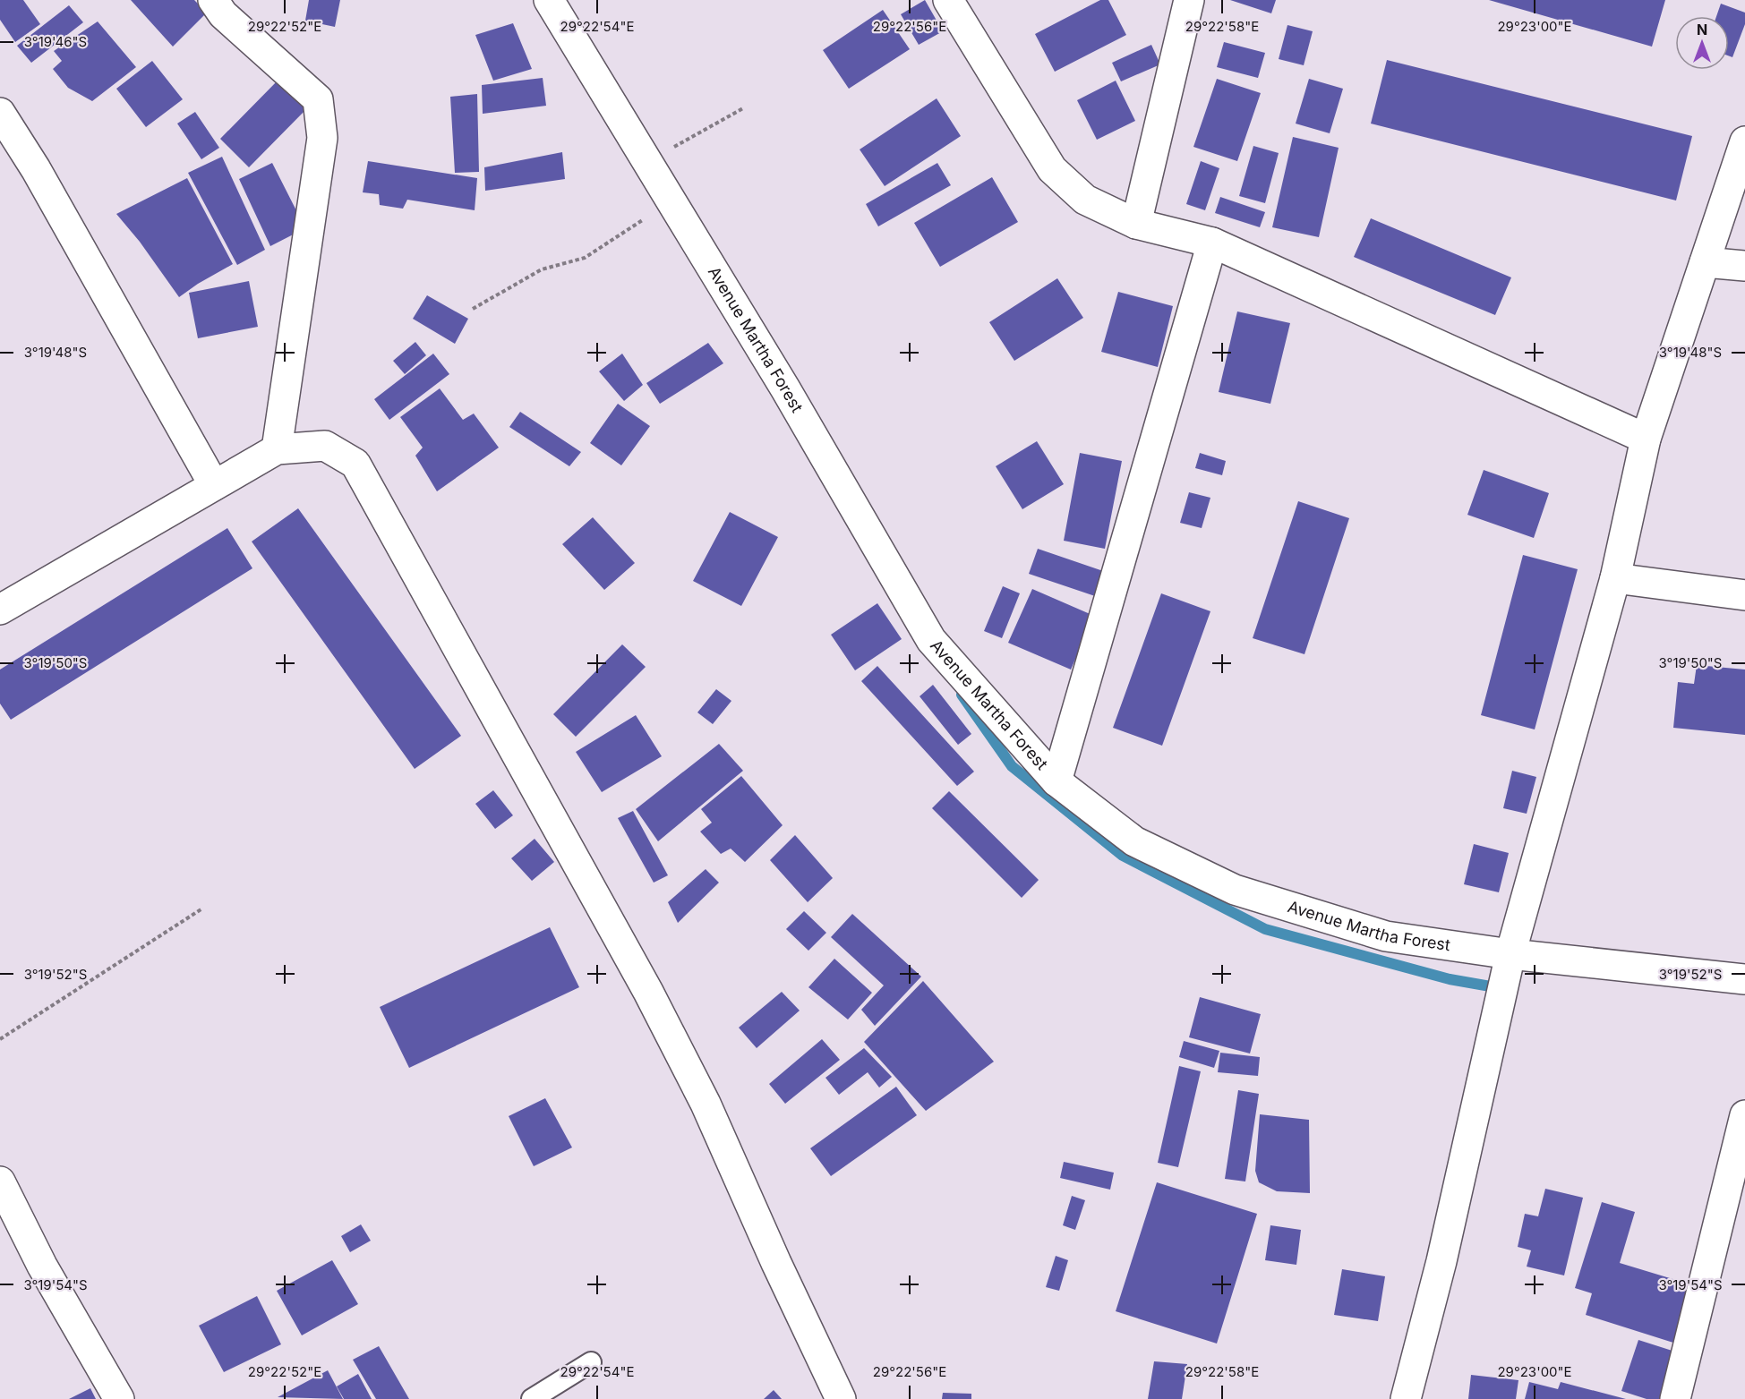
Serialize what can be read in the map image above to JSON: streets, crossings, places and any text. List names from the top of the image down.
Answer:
{
  "streets": {
    "street": ["Avenue Martha Forest"]
  },
  "north": "top",
  "coordinates": [
    "29°22'52\"E",
    "29°22'54\"E",
    "29°22'56\"E",
    "29°22'58\"E",
    "29°23'00\"E",
    "3°19'46\"S",
    "3°19'48\"S",
    "3°19'50\"S",
    "3°19'52\"S",
    "3°19'54\"S"
  ]
}
